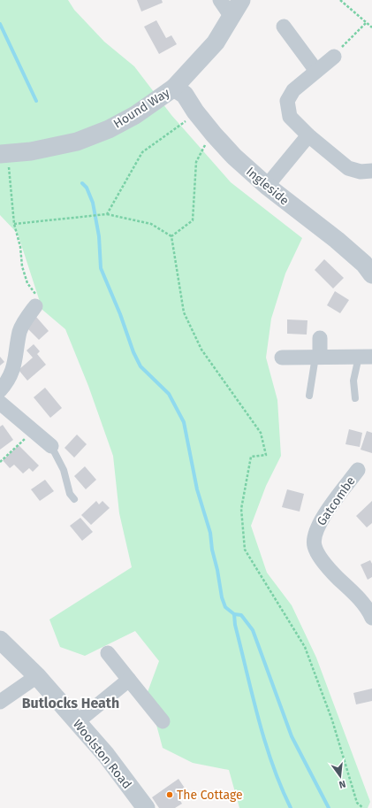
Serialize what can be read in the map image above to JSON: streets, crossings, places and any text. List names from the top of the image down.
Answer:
{
  "streets": {
    "street": [
      "Hound Way",
      "Ingleside",
      "Gatcombe",
      "Woolston Road"
    ]
  },
  "crossings": [
    ["Hound Way", "Ingleside"]
  ],
  "districts": ["Butlocks Heath"],
  "places": ["The Cottage"],
  "north": "bottom"
}
